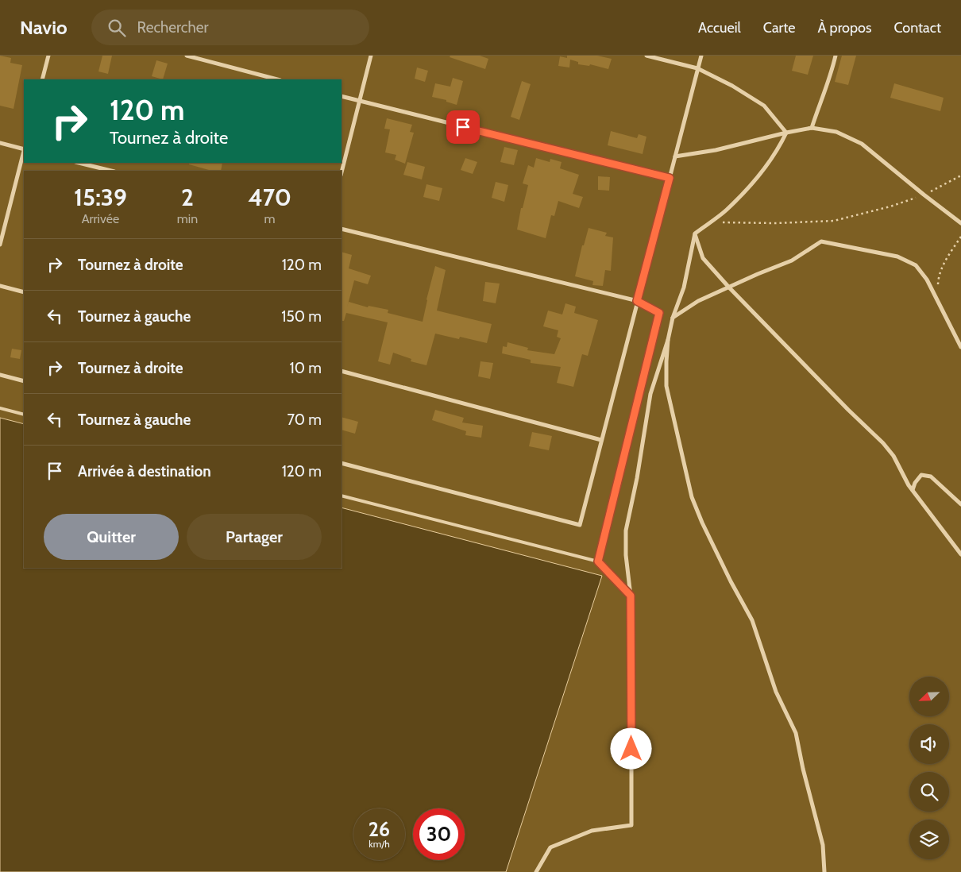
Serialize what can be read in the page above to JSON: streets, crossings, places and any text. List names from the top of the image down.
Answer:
{
  "north": "bottom left",
  "page": {
    "header": "Navio",
    "search": "Rechercher",
    "nav": [
      "Accueil",
      "Carte",
      "À propos",
      "Contact"
    ],
    "turn": ["120 m", "Tournez à droite"],
    "eta": [
      "15:39",
      "Arrivée",
      "2",
      "min",
      "470",
      "m"
    ],
    "list": [
      {
        "name": "Tournez à droite",
        "value": "120 m"
      },
      {
        "name": "Tournez à gauche",
        "value": "150 m"
      },
      {
        "name": "Tournez à droite",
        "value": "10 m"
      },
      {
        "name": "Tournez à gauche",
        "value": "70 m"
      },
      {
        "name": "Arrivée à destination",
        "value": "120 m"
      }
    ],
    "buttons": ["Quitter", "Partager"],
    "speed": "26 km/h",
    "limit": "30"
  }
}
